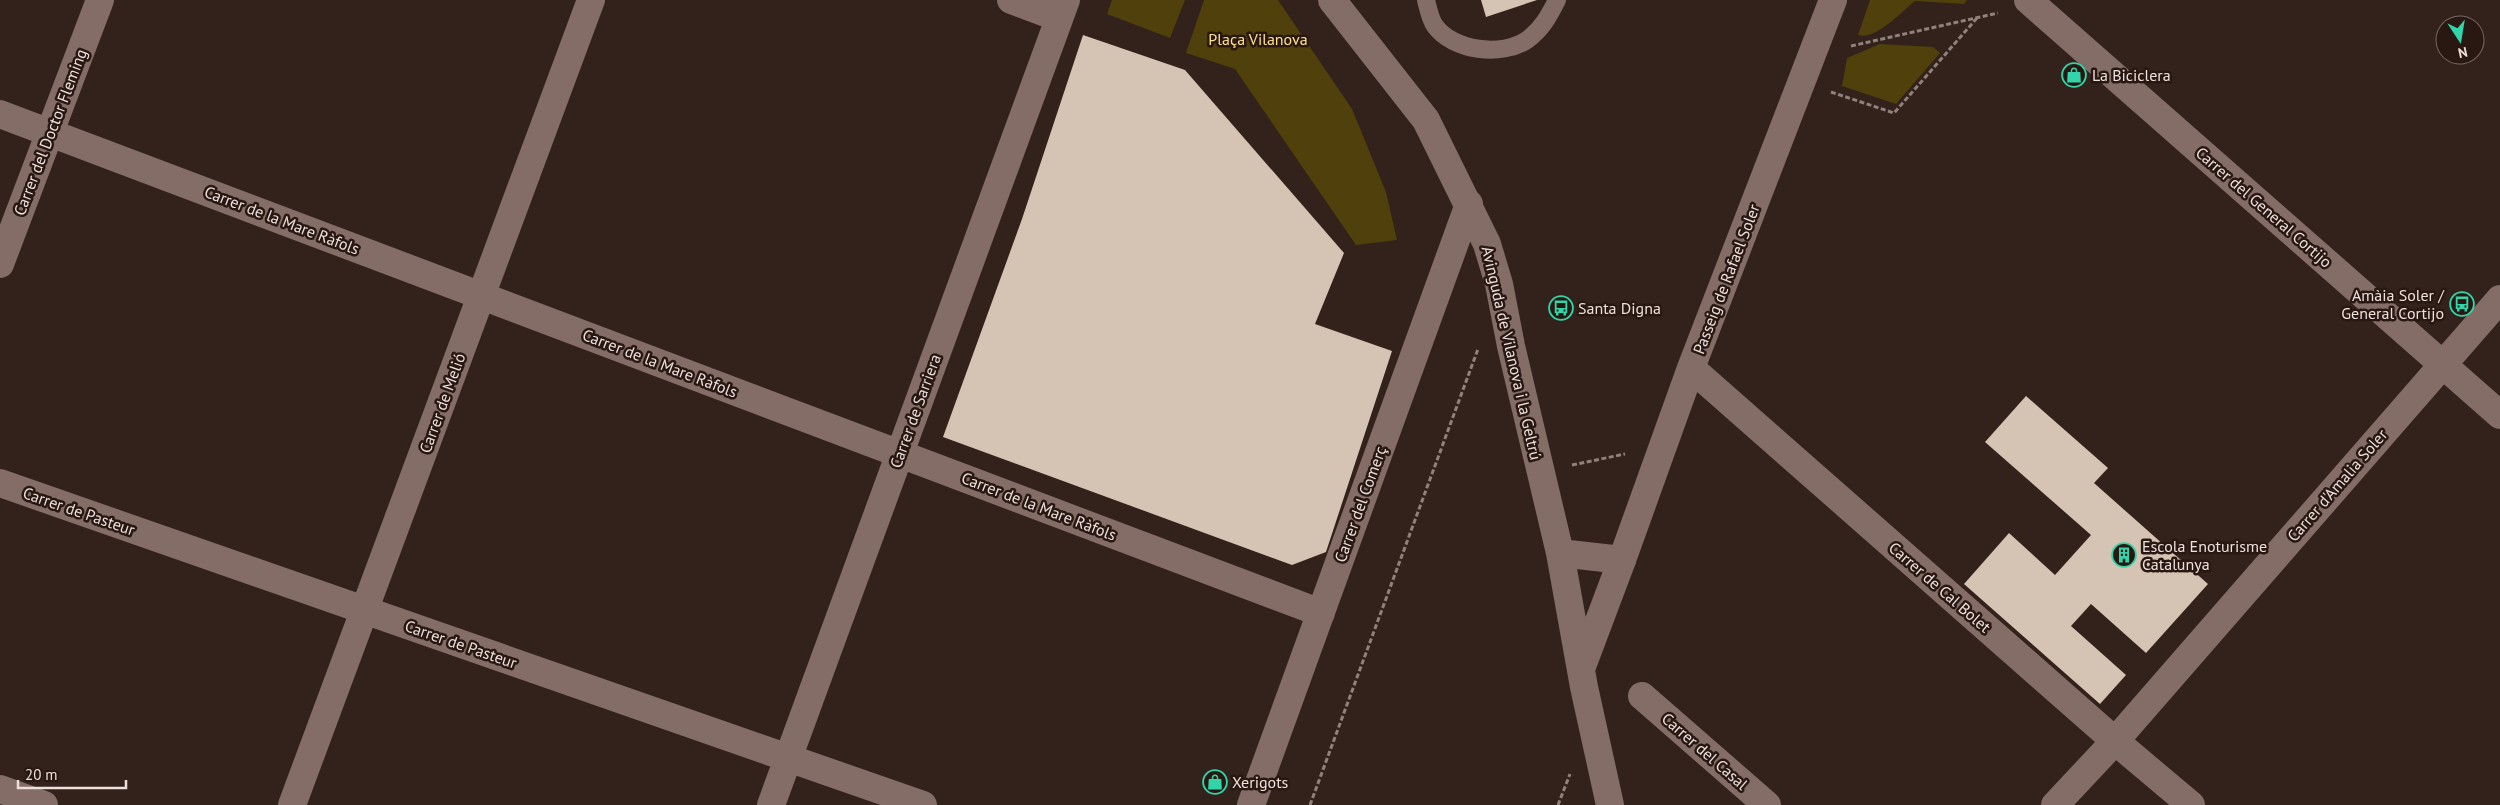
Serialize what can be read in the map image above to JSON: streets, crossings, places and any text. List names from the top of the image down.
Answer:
{
  "streets": {
    "street": [
      "Carrer del Doctor Fleming",
      "Carrer del General Cortijo",
      "Carrer de la Mare Ràfols",
      "Passeig de Rafael Soler",
      "Avinguda de Vilanova i la Geltrú",
      "Carrer de Melió",
      "Carrer de Sarriera",
      "Carrer d'Amalia Soler",
      "Carrer del Comerç",
      "Carrer de Pasteur",
      "Carrer de Cal Bolet",
      "Carrer del Casal"
    ]
  },
  "crossings": [
    ["Carrer del Doctor Fleming", "Carrer de la Mare Ràfols"],
    ["Carrer del General Cortijo", "Carrer d'Amalia Soler"],
    ["Carrer de la Mare Ràfols", "Carrer de Melió"],
    ["Carrer de la Mare Ràfols", "Carrer de Sarriera"],
    ["Carrer de la Mare Ràfols", "Carrer del Comerç"],
    ["Passeig de Rafael Soler", "Avinguda de Vilanova i la Geltrú"],
    ["Passeig de Rafael Soler", "Carrer de Cal Bolet"],
    ["Avinguda de Vilanova i la Geltrú", "Carrer del Comerç"],
    ["Carrer de Melió", "Carrer de Pasteur"],
    ["Carrer de Sarriera", "Carrer de Pasteur"],
    ["Carrer d'Amalia Soler", "Carrer de Cal Bolet"]
  ],
  "parks": ["Plaça Vilanova"],
  "places": {
    "shop": ["La Biciclera", "Xerigots"],
    "bus stop": ["Amàia Soler / General Cortijo", "Santa Digna"],
    "building": ["Escola Enoturisme Catalunya"]
  },
  "scale_bar": "20 m",
  "north": "bottom"
}
